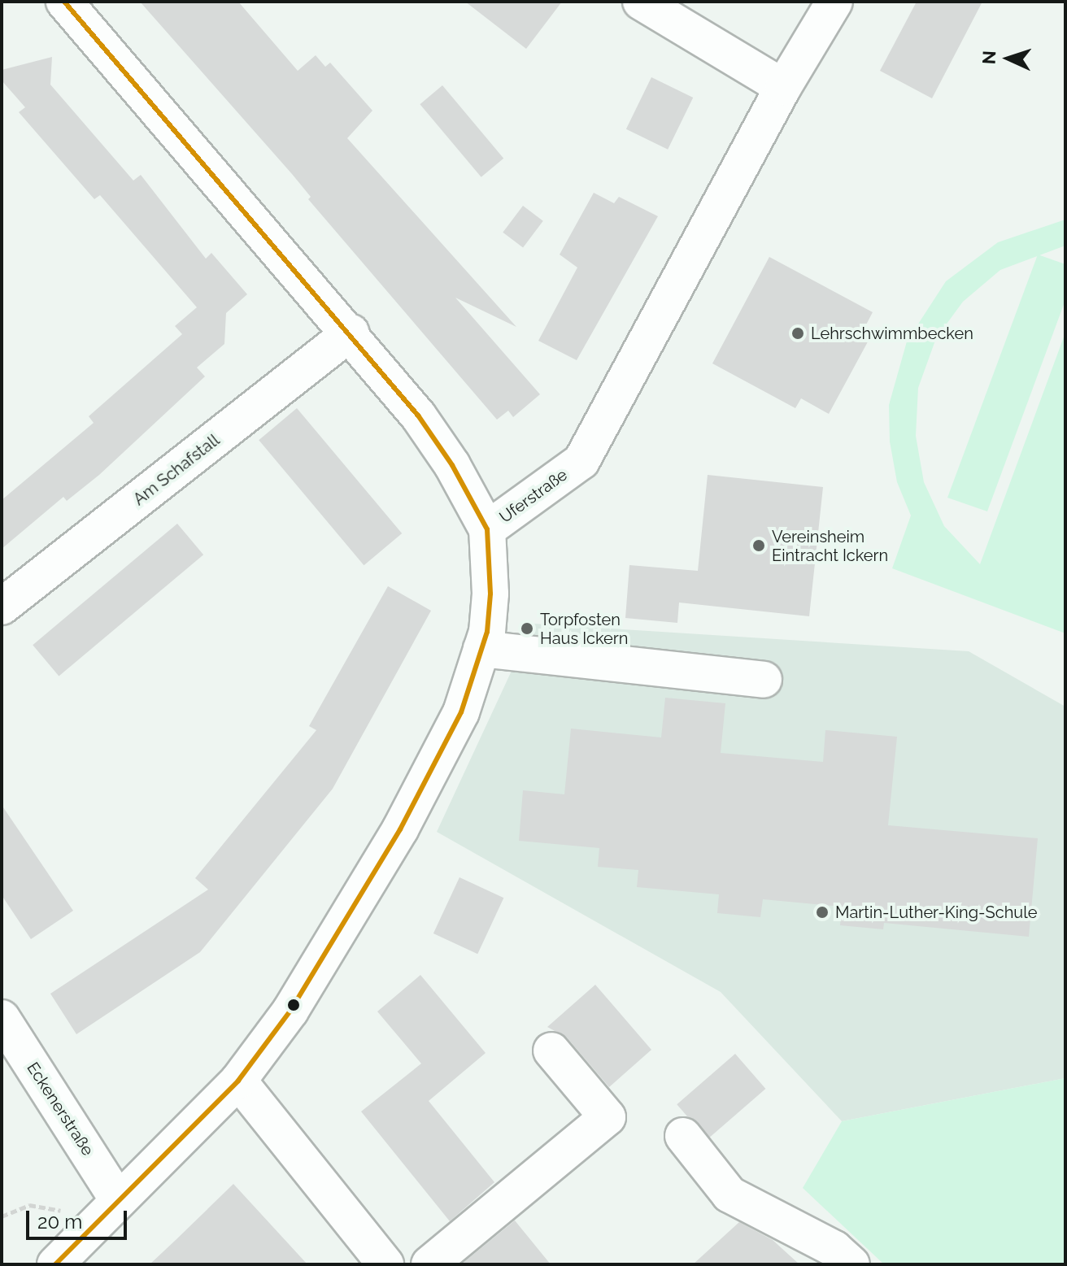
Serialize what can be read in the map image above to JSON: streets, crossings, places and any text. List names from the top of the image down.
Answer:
{
  "streets": {
    "street": ["Am Schafstall", "Uferstraße", "Eckenerstraße"]
  },
  "crossings": [
    ["Uferstraße", "Eckenerstraße"]
  ],
  "places": [
    "Lehrschwimmbecken",
    "Vereinsheim Eintracht Ickern",
    "Torpfosten Haus Ickern",
    "Martin-Luther-King-Schule"
  ],
  "scale_bar": "20 m",
  "north": "left"
}
